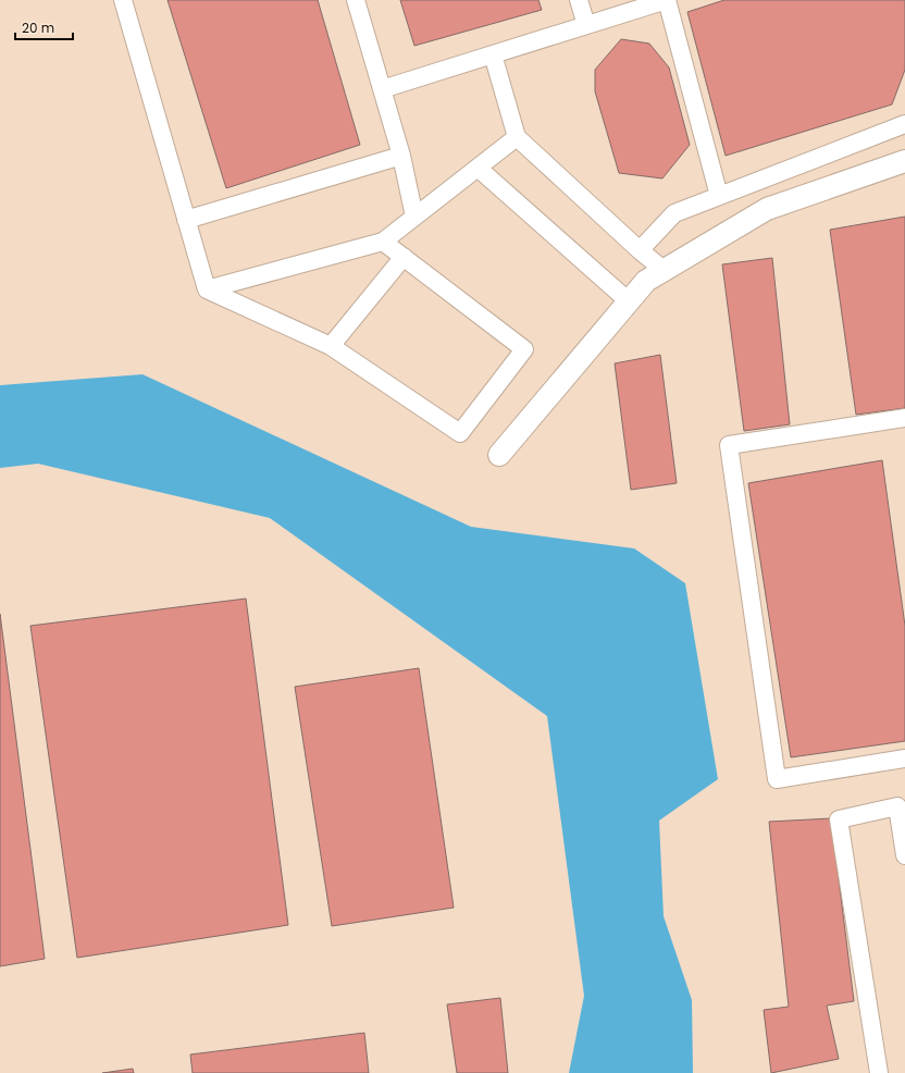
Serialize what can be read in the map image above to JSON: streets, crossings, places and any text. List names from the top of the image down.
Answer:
{
  "scale_bar": "20 m"
}
